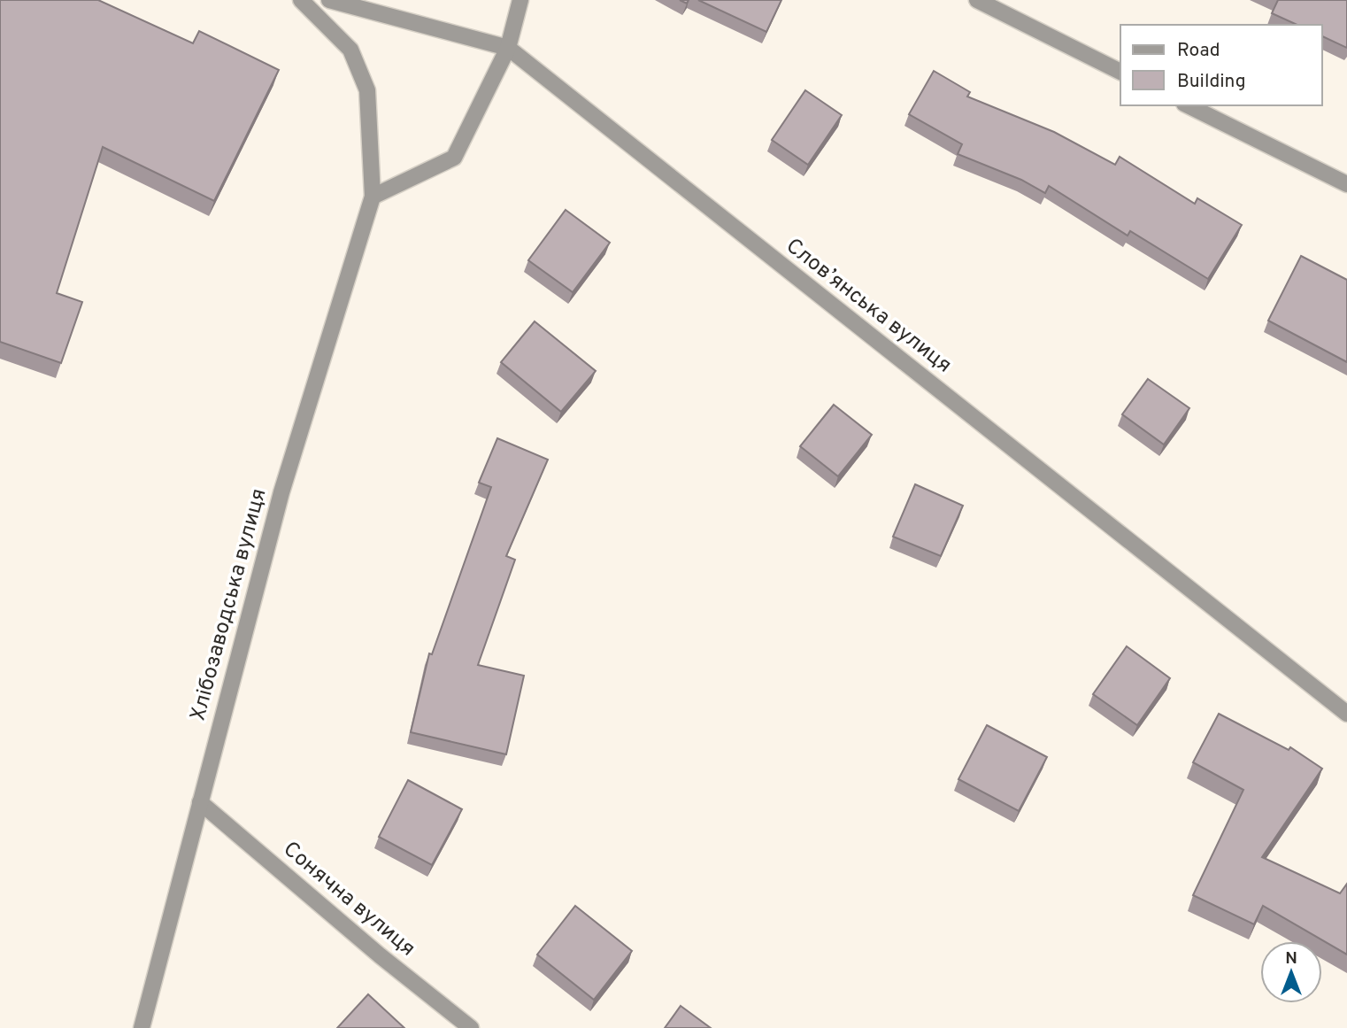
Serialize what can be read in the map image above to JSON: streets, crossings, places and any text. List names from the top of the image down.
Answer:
{
  "streets": {
    "street": ["Слов’янська вулиця", "Хлібозаводська вулиця", "Сонячна вулиця"]
  },
  "crossings": [
    ["Хлібозаводська вулиця", "Сонячна вулиця"]
  ],
  "legend": ["Road", "Building"],
  "north": "top"
}
